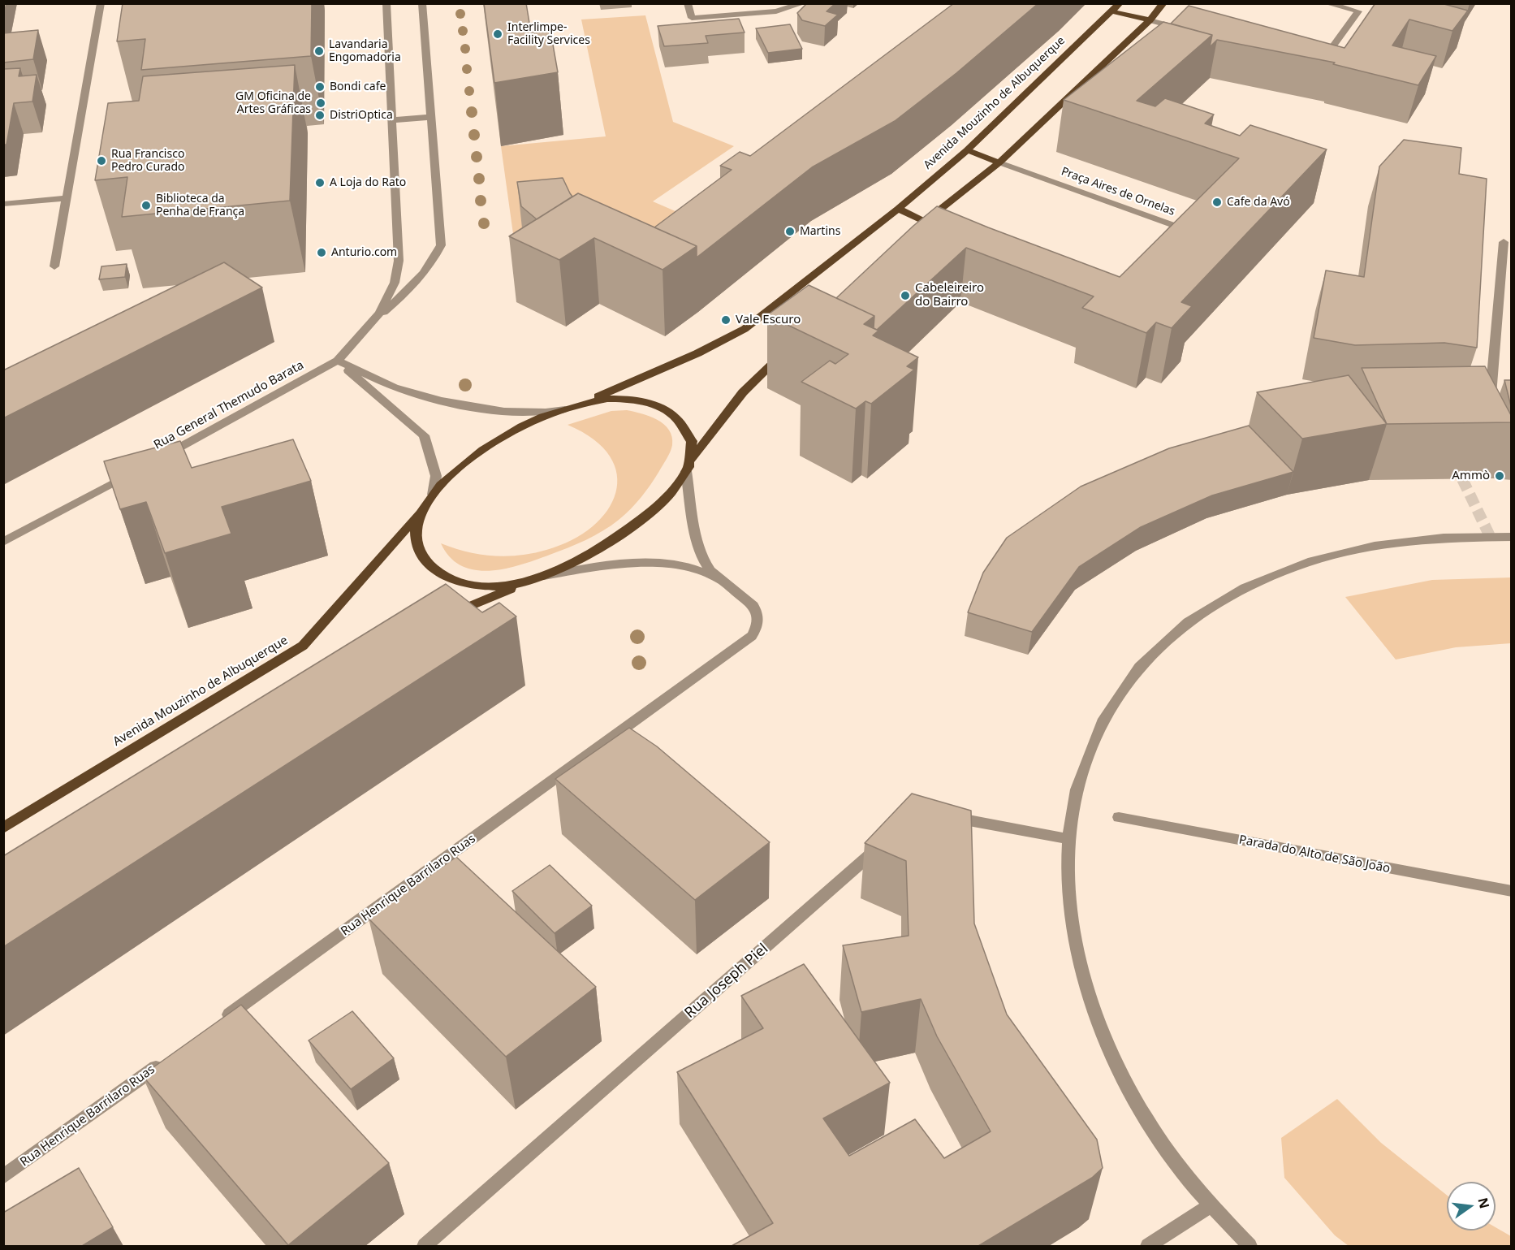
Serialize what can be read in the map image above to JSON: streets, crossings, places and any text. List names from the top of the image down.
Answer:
{
  "streets": {
    "main road": ["Avenida Mouzinho de Albuquerque"],
    "street": [
      "Praça Aires de Ornelas",
      "Rua General Themudo Barata",
      "Parada do Alto de São João",
      "Rua Henrique Barrilaro Ruas",
      "Rua Joseph Piel"
    ]
  },
  "places": [
    "Interlimpe- Facility Services",
    "Lavandaria Engomadoria",
    "Bondi cafe",
    "GM Oficina de Artes Gráficas",
    "DistriOptica",
    "Rua Francisco Pedro Curado",
    "A Loja do Rato",
    "Cafe da Avó",
    "Biblioteca da Penha de França",
    "Martins",
    "Anturio.com",
    "Cabeleireiro do Bairro",
    "Vale Escuro",
    "Ammò"
  ],
  "north": "right"
}
